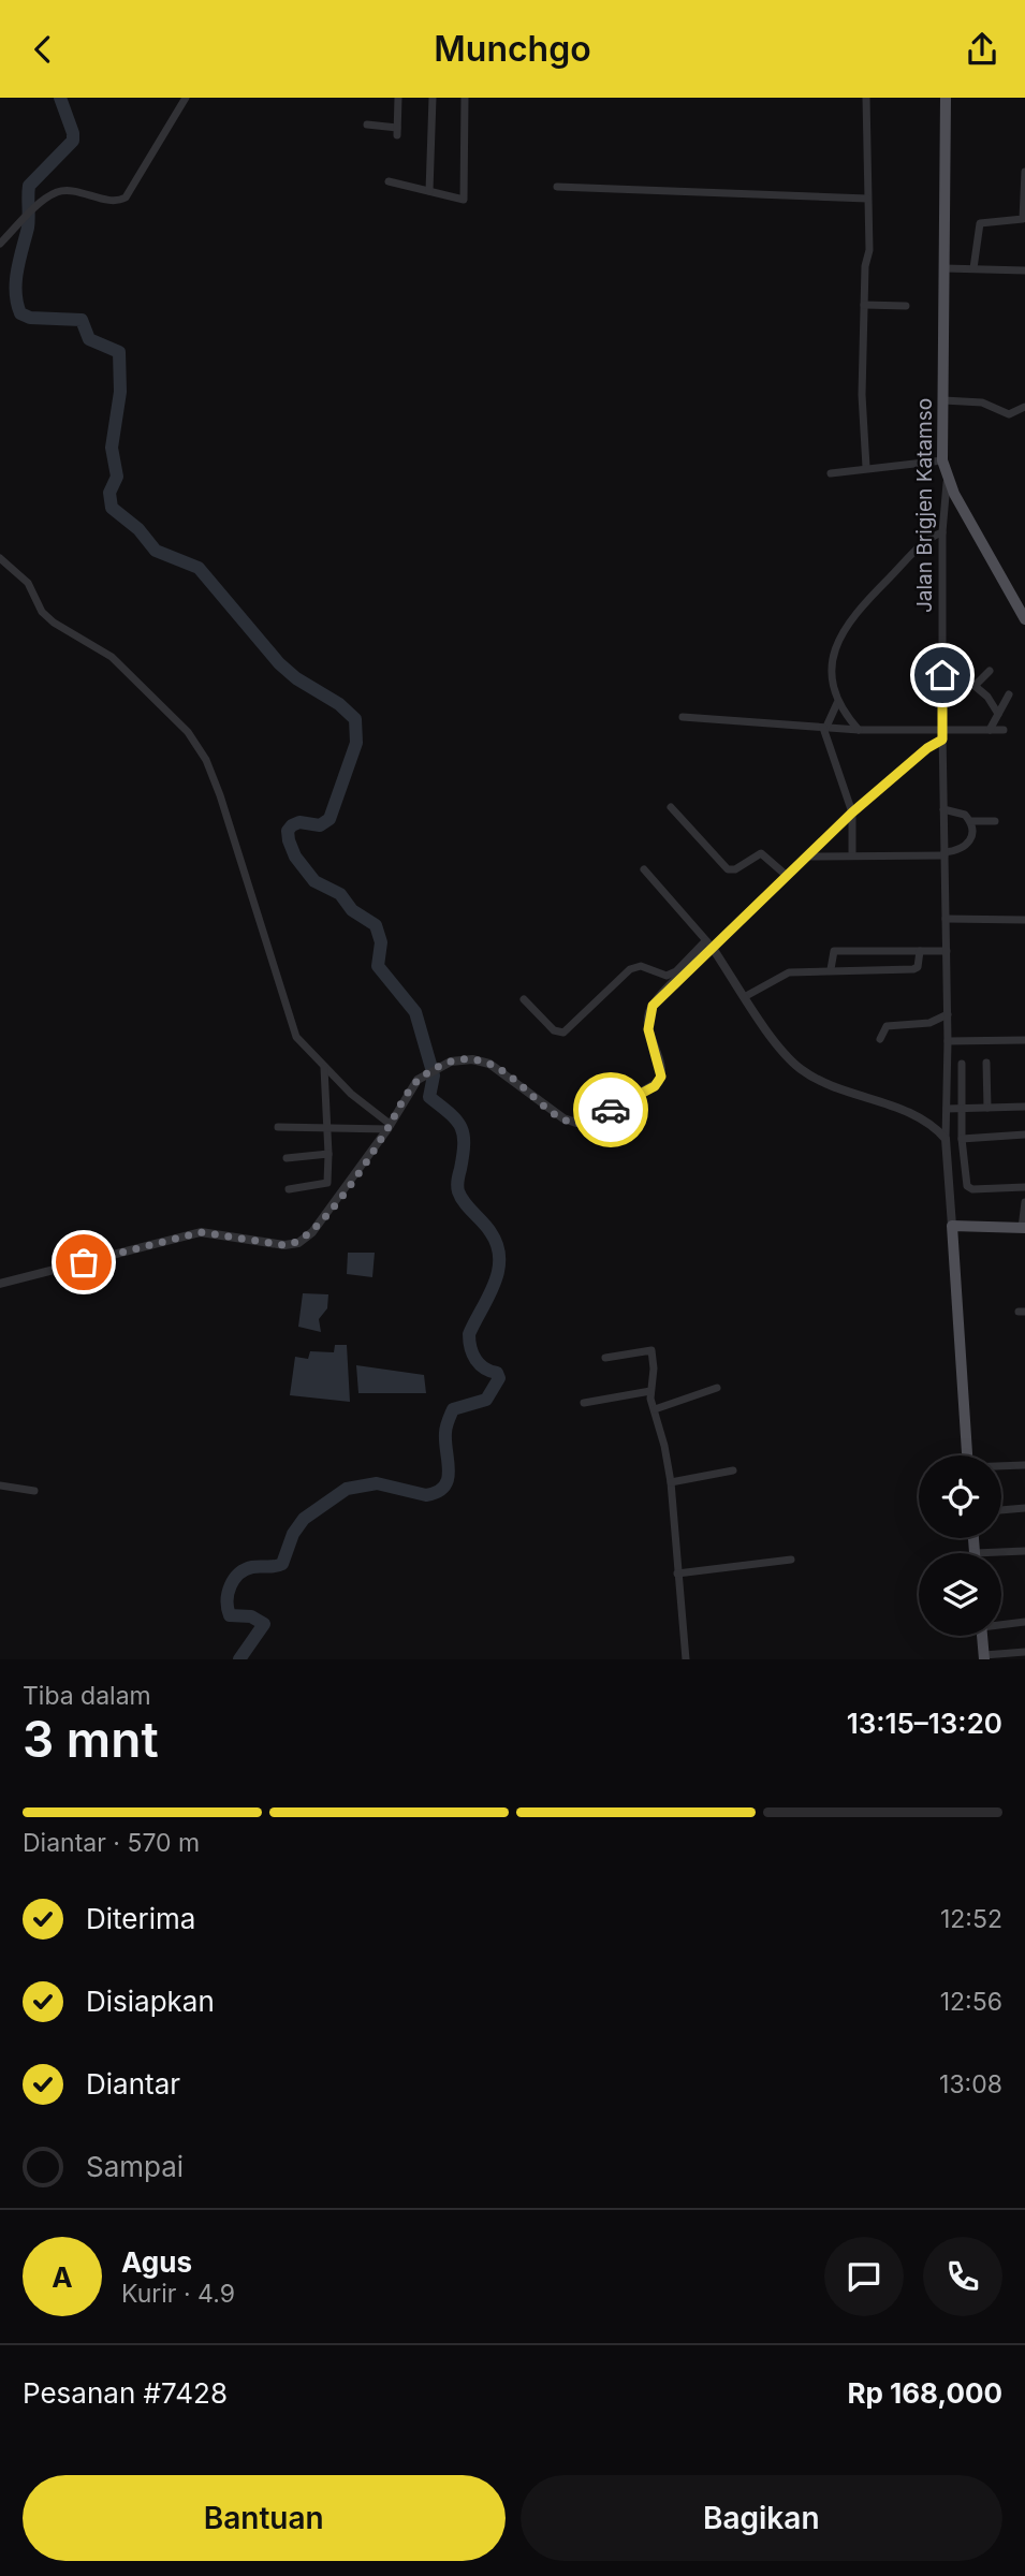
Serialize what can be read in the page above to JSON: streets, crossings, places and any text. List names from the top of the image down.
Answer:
{
  "streets": {
    "main road": ["Jalan Brigjen Katamso"]
  },
  "page": {
    "header": "Munchgo",
    "heading": ["3 mnt", "Tiba dalam", "13:15–13:20"],
    "panel": [
      "Agus",
      "Kurir · 4.9",
      "Pesanan #7428",
      "Rp 168,000"
    ],
    "bar": "Diantar · 570 m",
    "list": [
      ["Diterima", "12:52"],
      ["Disiapkan", "12:56"],
      ["Diantar", "13:08"],
      "Sampai"
    ],
    "round": "A",
    "buttons": ["Bantuan", "Bagikan"]
  }
}
